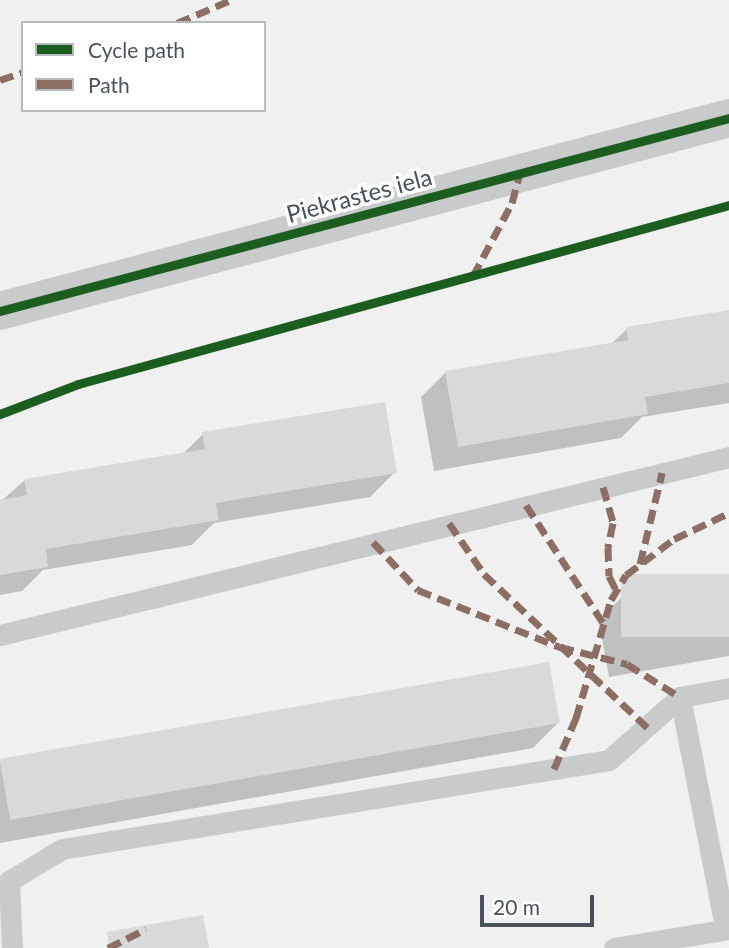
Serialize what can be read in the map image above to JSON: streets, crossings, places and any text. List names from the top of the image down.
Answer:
{
  "streets": {
    "street": ["Piekrastes iela"]
  },
  "legend": ["Cycle path", "Path"],
  "scale_bar": "20 m"
}
